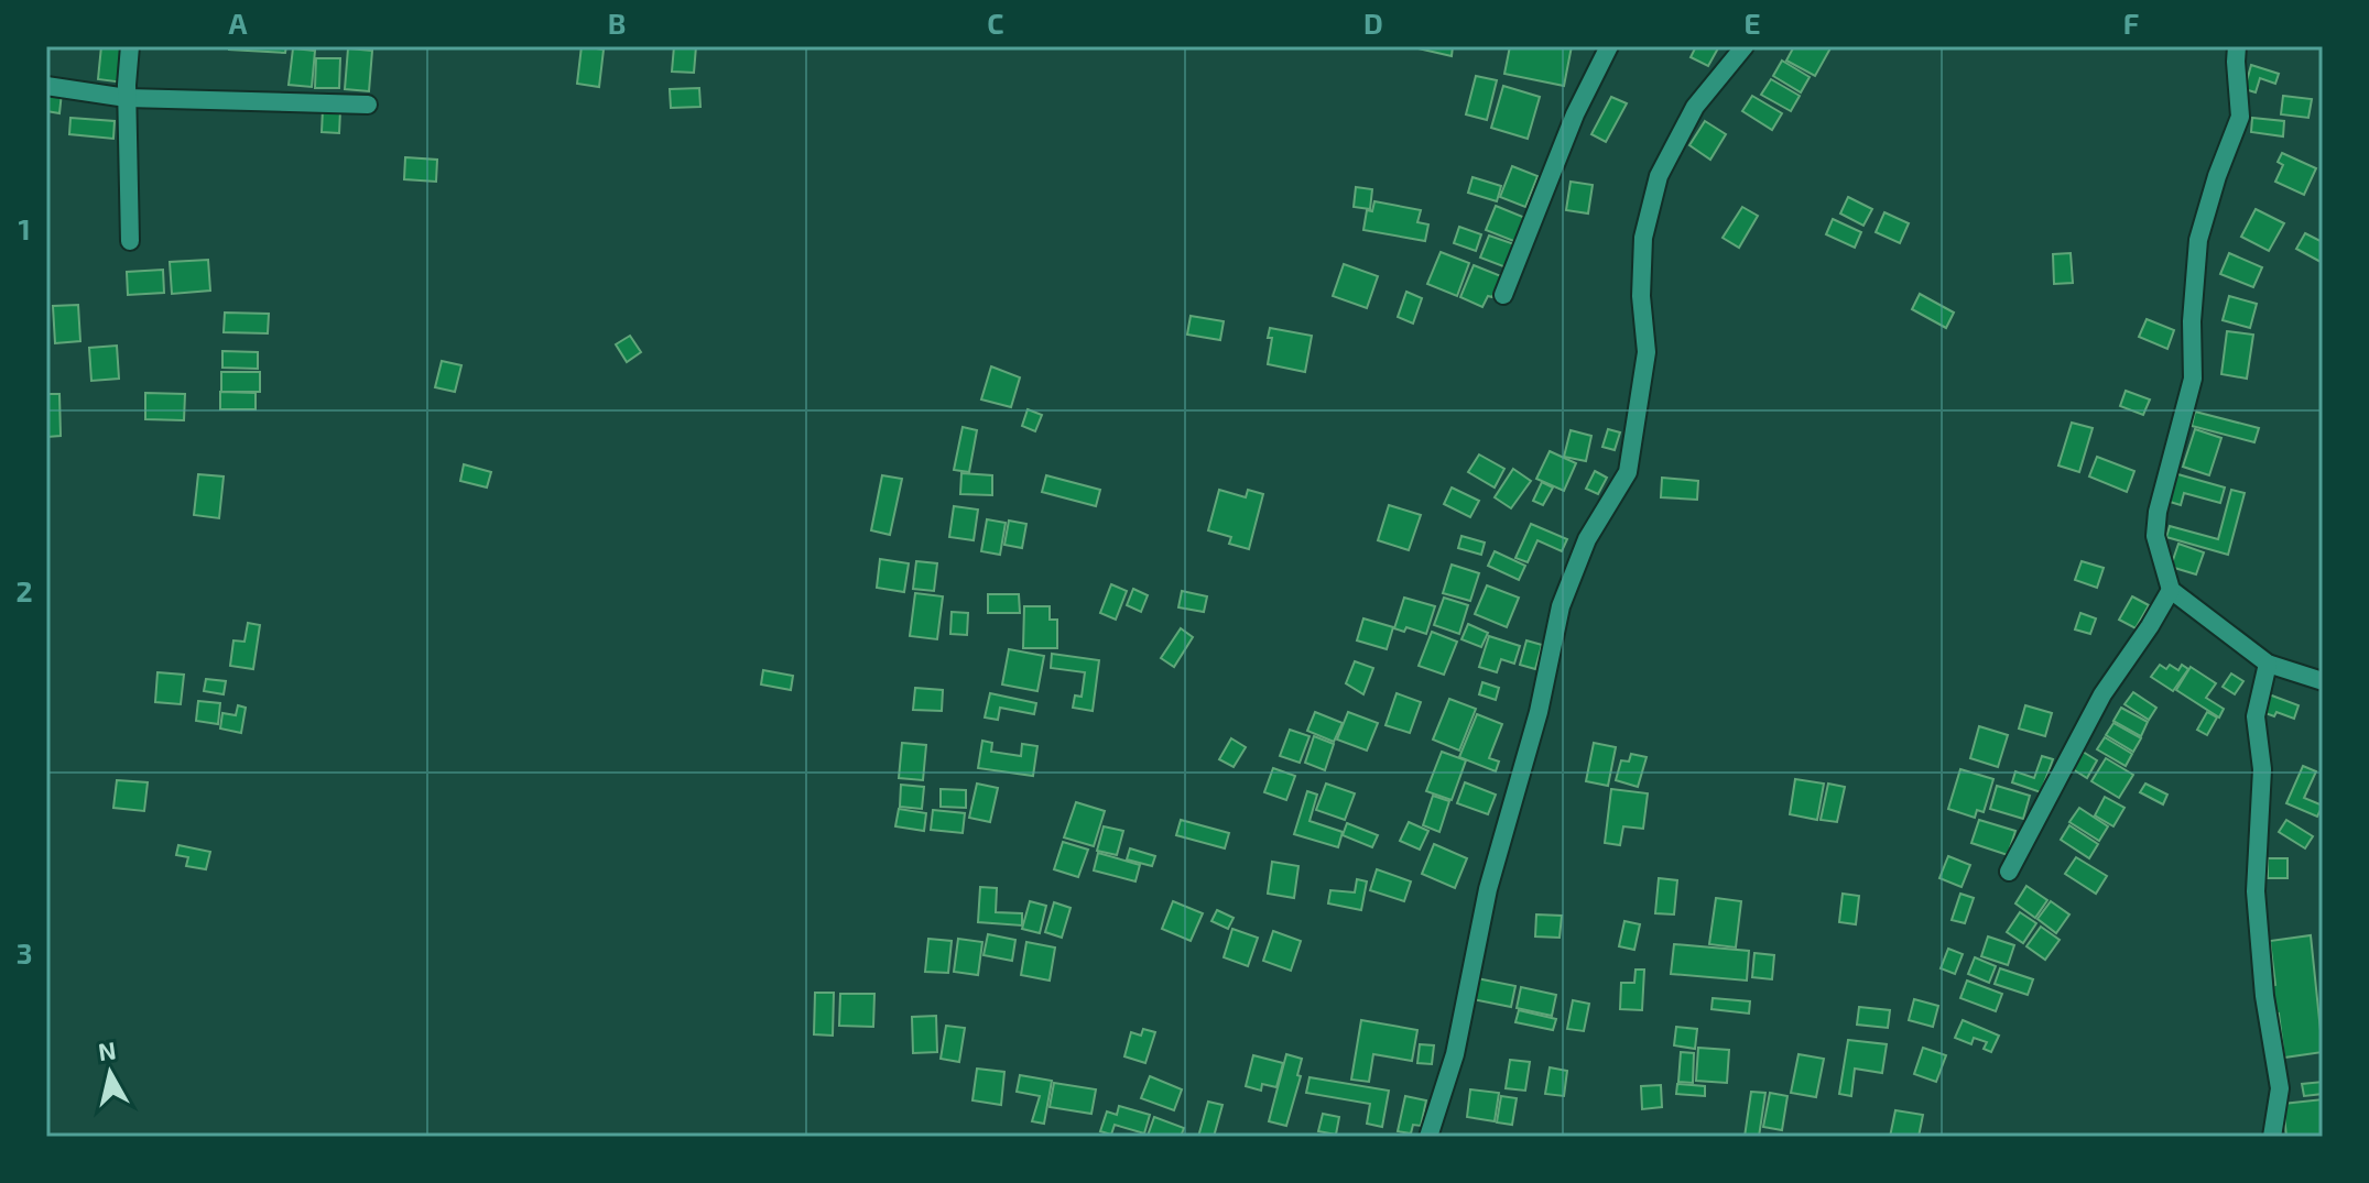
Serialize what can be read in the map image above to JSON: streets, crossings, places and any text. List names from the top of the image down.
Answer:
{
  "north": "top",
  "grid": {
    "columns": [
      "A",
      "B",
      "C",
      "D",
      "E",
      "F"
    ],
    "rows": ["1", "2", "3"]
  }
}
